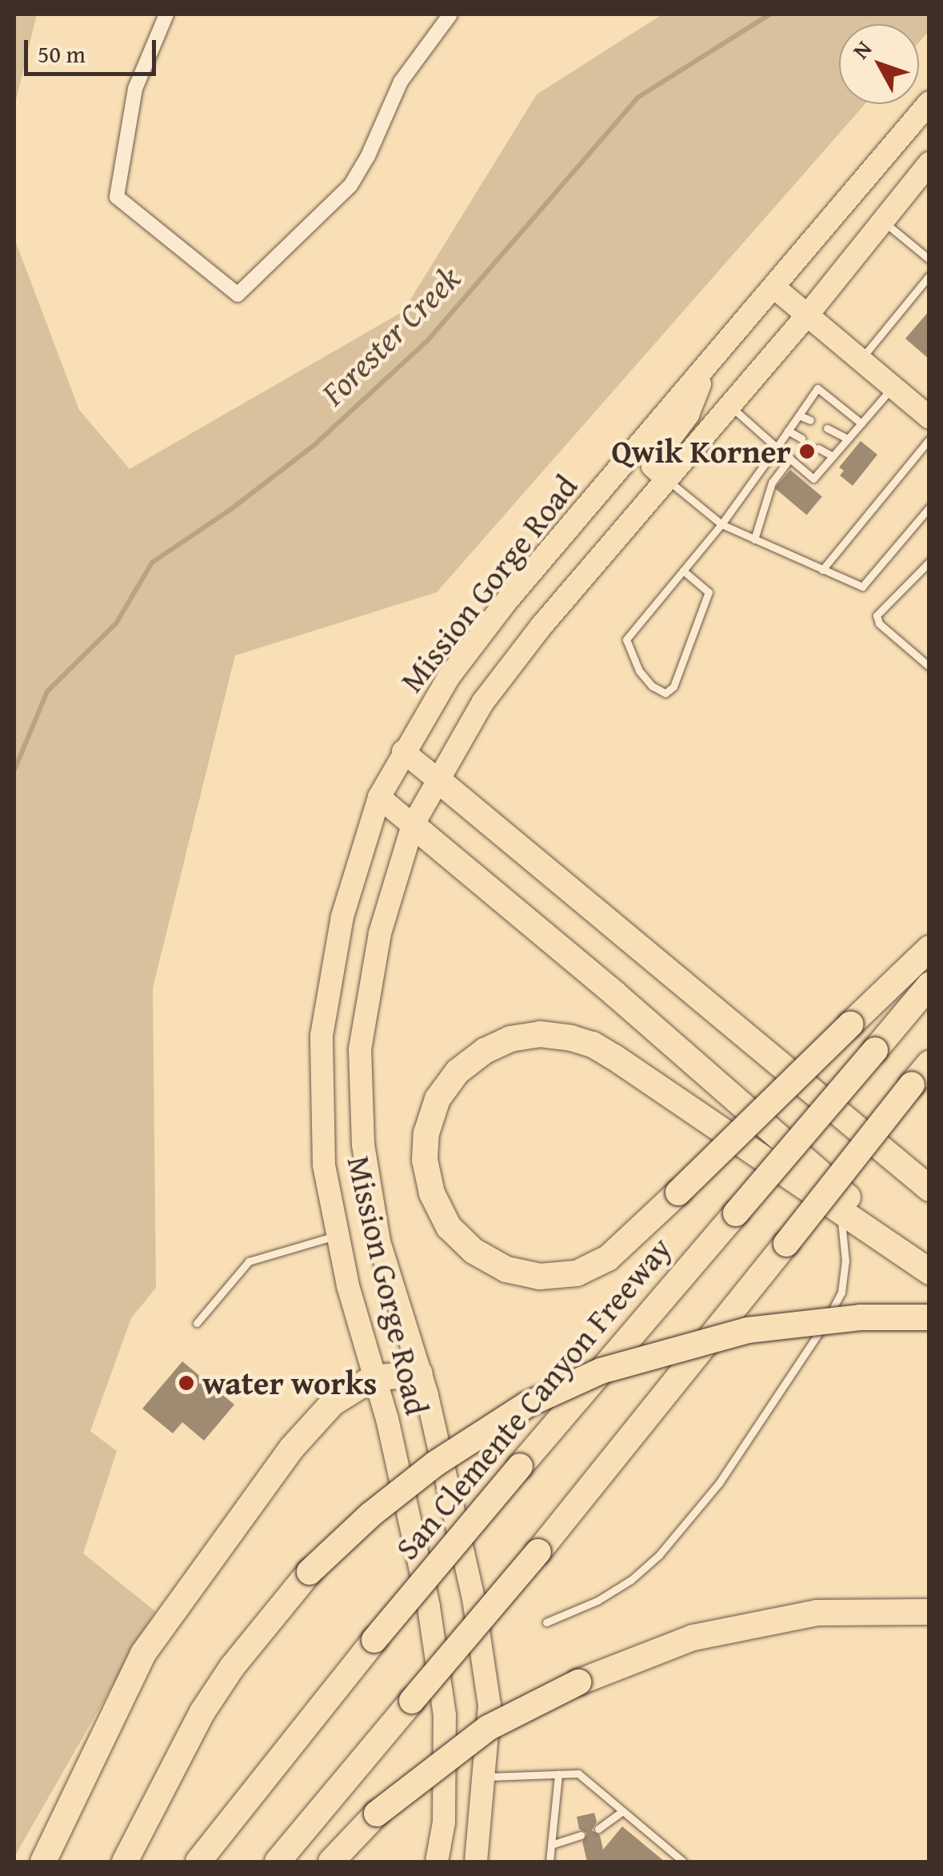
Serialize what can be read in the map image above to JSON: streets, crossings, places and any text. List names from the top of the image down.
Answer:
{
  "streets": {
    "highway": ["San Clemente Canyon Freeway"],
    "main road": ["Mission Gorge Road"]
  },
  "water": ["Forester Creek"],
  "places": ["Qwik Korner", "water works"],
  "scale_bar": "50 m",
  "north": "top left"
}
